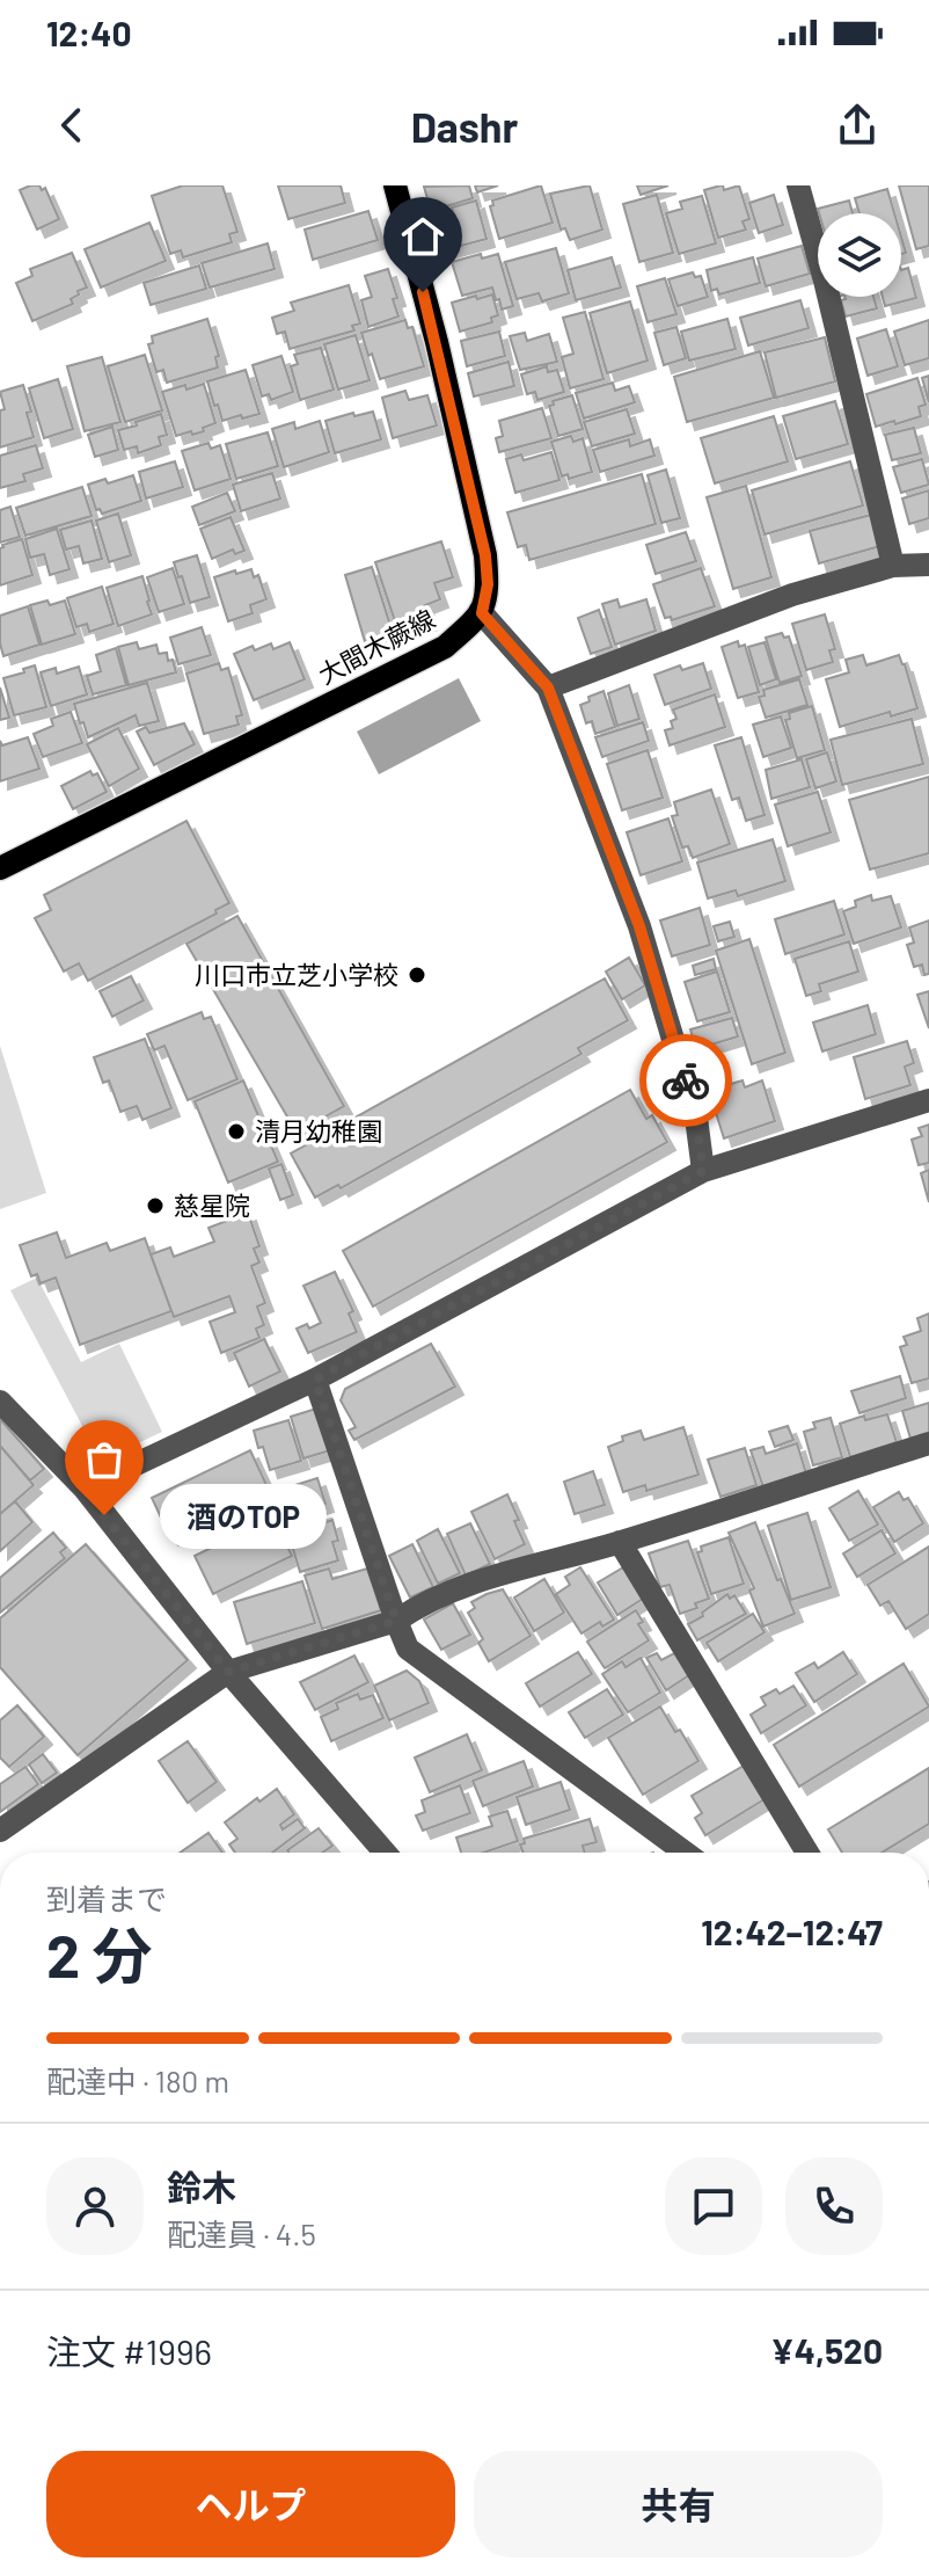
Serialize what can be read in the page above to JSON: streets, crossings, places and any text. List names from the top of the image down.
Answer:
{
  "streets": {
    "main road": ["大間木蕨線"]
  },
  "places": [
    "川口市立芝小学校",
    "清月幼稚園",
    "慈星院",
    "酒のTOP"
  ],
  "page": {
    "status": "12:40",
    "header": "Dashr",
    "bubble": "酒のTOP",
    "heading": ["2 分", "到着まで", "12:42–12:47"],
    "panel": [
      "鈴木",
      "配達員 · 4.5",
      "注文 #1996",
      "¥4,520"
    ],
    "bar": "配達中 · 180 m",
    "buttons": ["ヘルプ", "共有"]
  }
}
